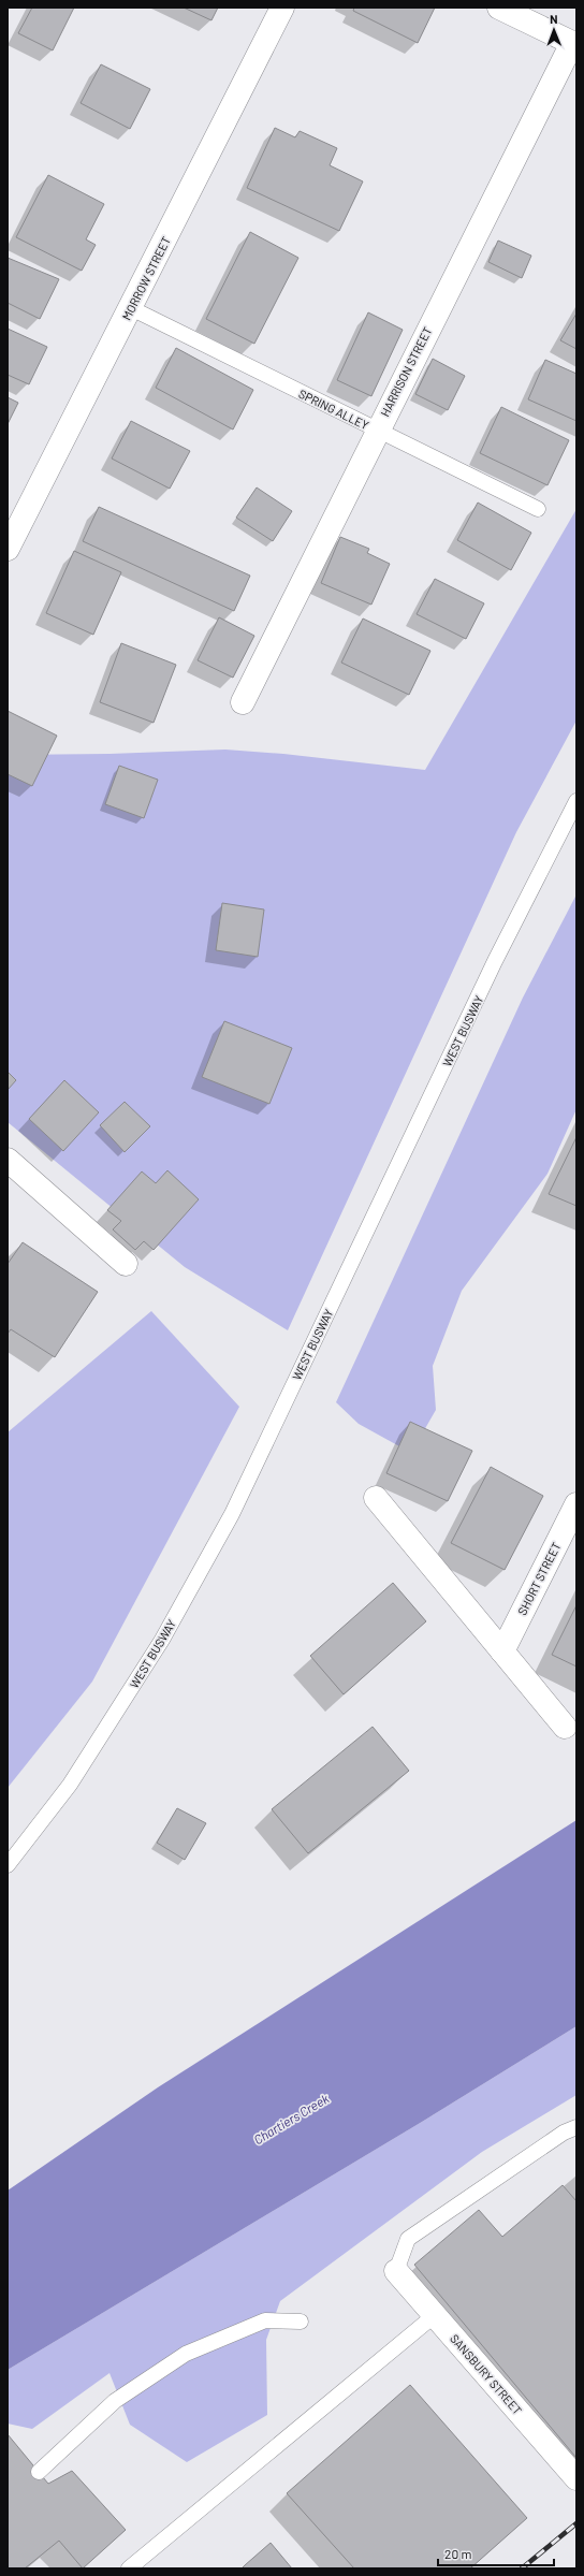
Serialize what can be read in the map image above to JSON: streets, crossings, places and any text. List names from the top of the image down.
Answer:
{
  "streets": {
    "street": [
      "MORROW STREET",
      "HARRISON STREET",
      "SHORT STREET",
      "SANSBURY STREET"
    ],
    "lane": ["SPRING ALLEY", "WEST BUSWAY"]
  },
  "crossings": [
    ["MORROW STREET", "SPRING ALLEY"],
    ["HARRISON STREET", "SPRING ALLEY"]
  ],
  "water": ["Chartiers Creek"],
  "scale_bar": "20 m",
  "north": "top"
}
